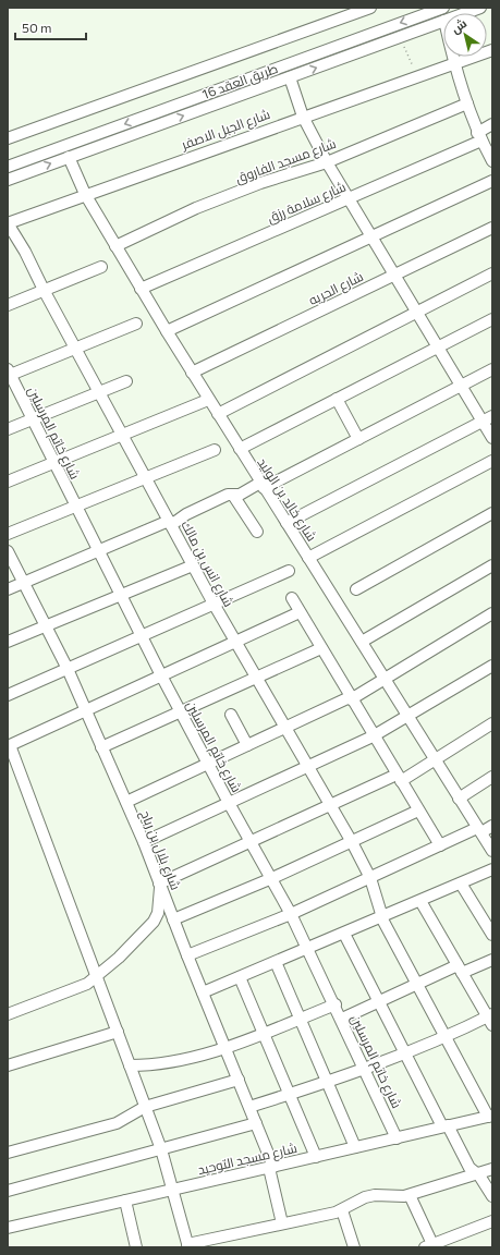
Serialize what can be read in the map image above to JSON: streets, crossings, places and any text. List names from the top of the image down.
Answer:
{
  "streets": {
    "street": [
      "طريق العقد 16",
      "شارع الجبل الاصفر",
      "شارع مسجد الفاروق",
      "شارع سلامة رزق",
      "شارع الحريه",
      "شارع خاتم المرسلين",
      "شارع خالد بن الوليد",
      "شارع انس بن مالك",
      "شارع بلال بن رباح",
      "شارع مسجد التوحيد"
    ]
  },
  "crossings": [
    ["طريق العقد 16", "شارع خالد بن الوليد"],
    ["شارع الجبل الاصفر", "شارع خالد بن الوليد"],
    ["شارع الجبل الاصفر", "شارع انس بن مالك"],
    ["شارع مسجد الفاروق", "شارع خالد بن الوليد"],
    ["شارع سلامة رزق", "شارع خالد بن الوليد"],
    ["شارع الحريه", "شارع خالد بن الوليد"],
    ["شارع خاتم المرسلين", "شارع مسجد التوحيد"],
    ["شارع انس بن مالك", "شارع مسجد التوحيد"],
    ["شارع بلال بن رباح", "شارع مسجد التوحيد"]
  ],
  "scale_bar": "50 m",
  "north": "top left"
}
